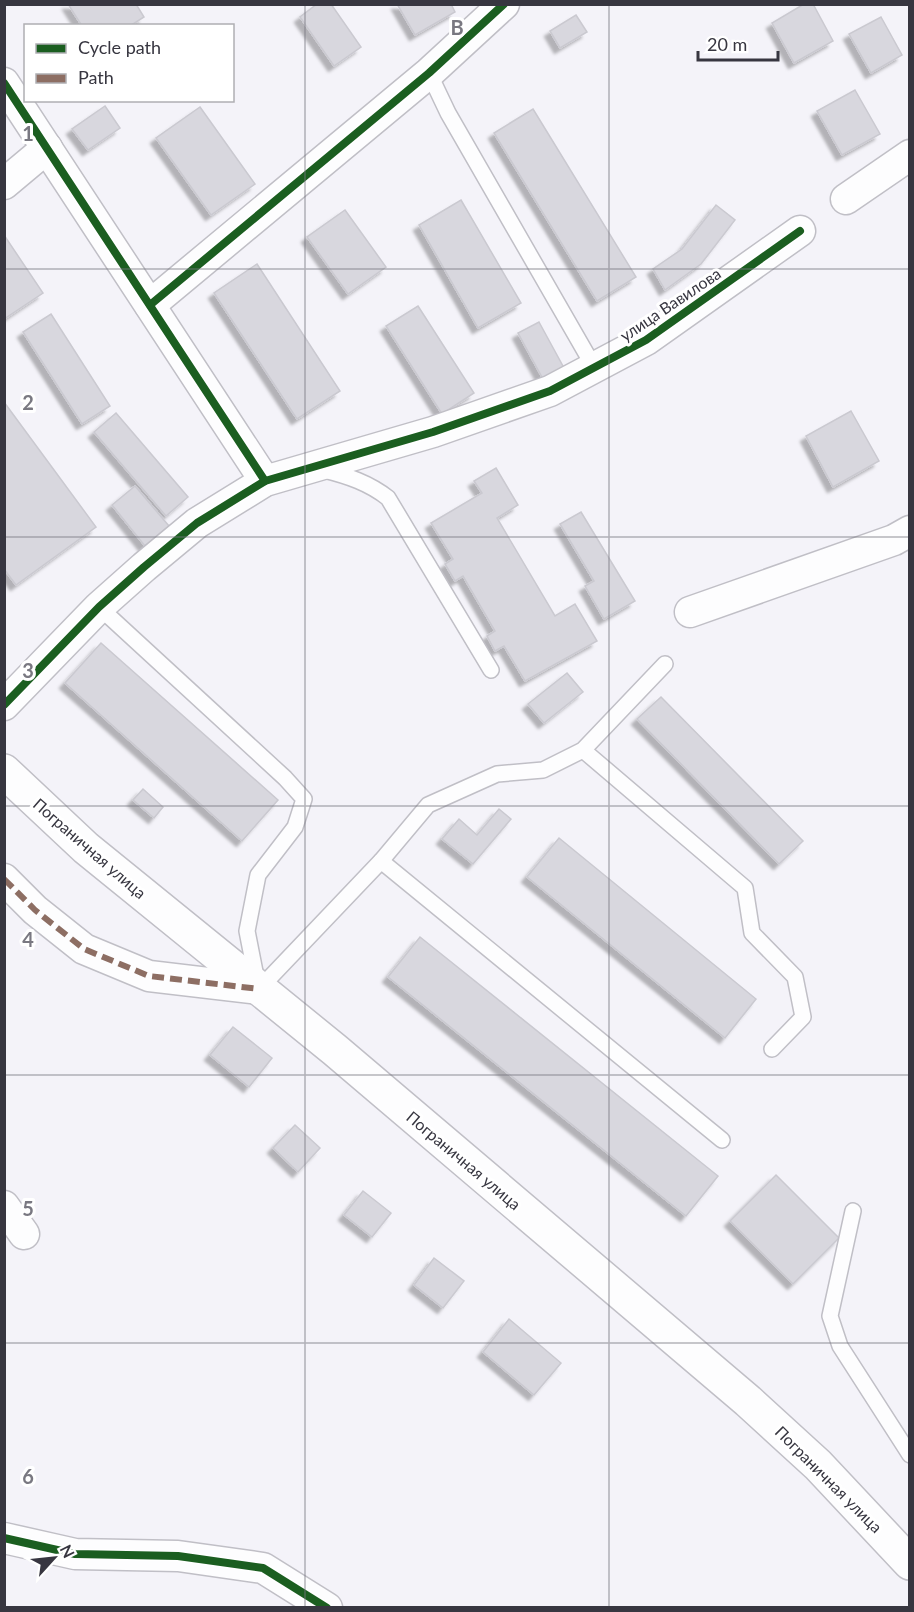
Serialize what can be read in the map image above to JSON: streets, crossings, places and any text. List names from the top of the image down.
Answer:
{
  "streets": {
    "main road": ["Пограничная улица"],
    "street": ["улица Вавилова"]
  },
  "legend": ["Cycle path", "Path"],
  "scale_bar": "20 m",
  "north": "top right",
  "grid": {
    "columns": ["B"],
    "rows": [
      "1",
      "2",
      "3",
      "4",
      "5",
      "6"
    ]
  }
}
